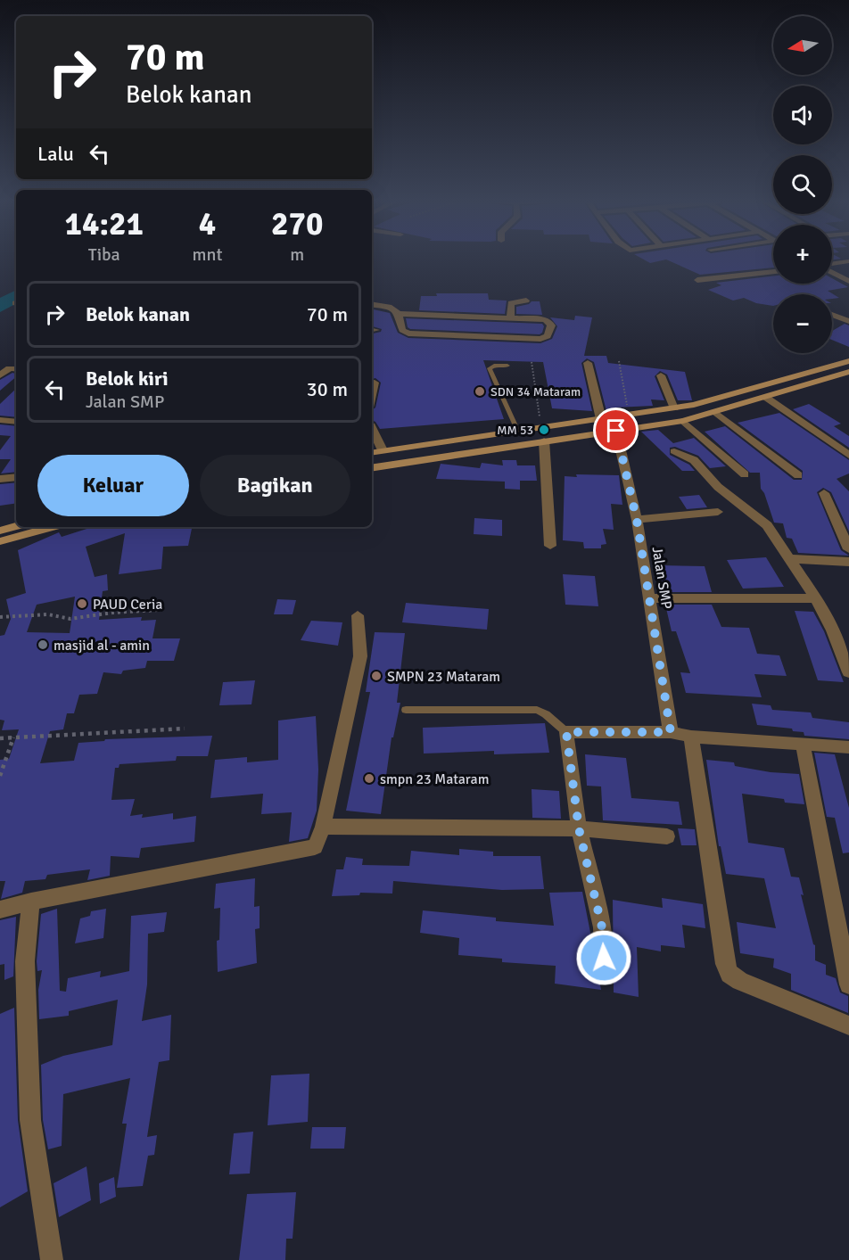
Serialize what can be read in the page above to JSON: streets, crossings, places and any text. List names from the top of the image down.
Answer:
{
  "streets": {
    "street": ["Jalan SMP"]
  },
  "places": [
    "SDN 34 Mataram",
    "MM 53",
    "PAUD Ceria",
    "masjid al - amin",
    "SMPN 23 Mataram",
    "smpn 23 Mataram"
  ],
  "north": "left",
  "page": {
    "map_buttons": ["+", "−"],
    "turn": ["70 m", "Belok kanan"],
    "then": "Lalu",
    "eta": [
      "14:21",
      "Tiba",
      "4",
      "mnt",
      "270",
      "m"
    ],
    "list": [
      {
        "name": "Belok kanan",
        "value": "70 m"
      },
      {
        "name": "Belok kiri",
        "note": "Jalan SMP",
        "value": "30 m"
      }
    ],
    "buttons": ["Keluar", "Bagikan"]
  }
}
